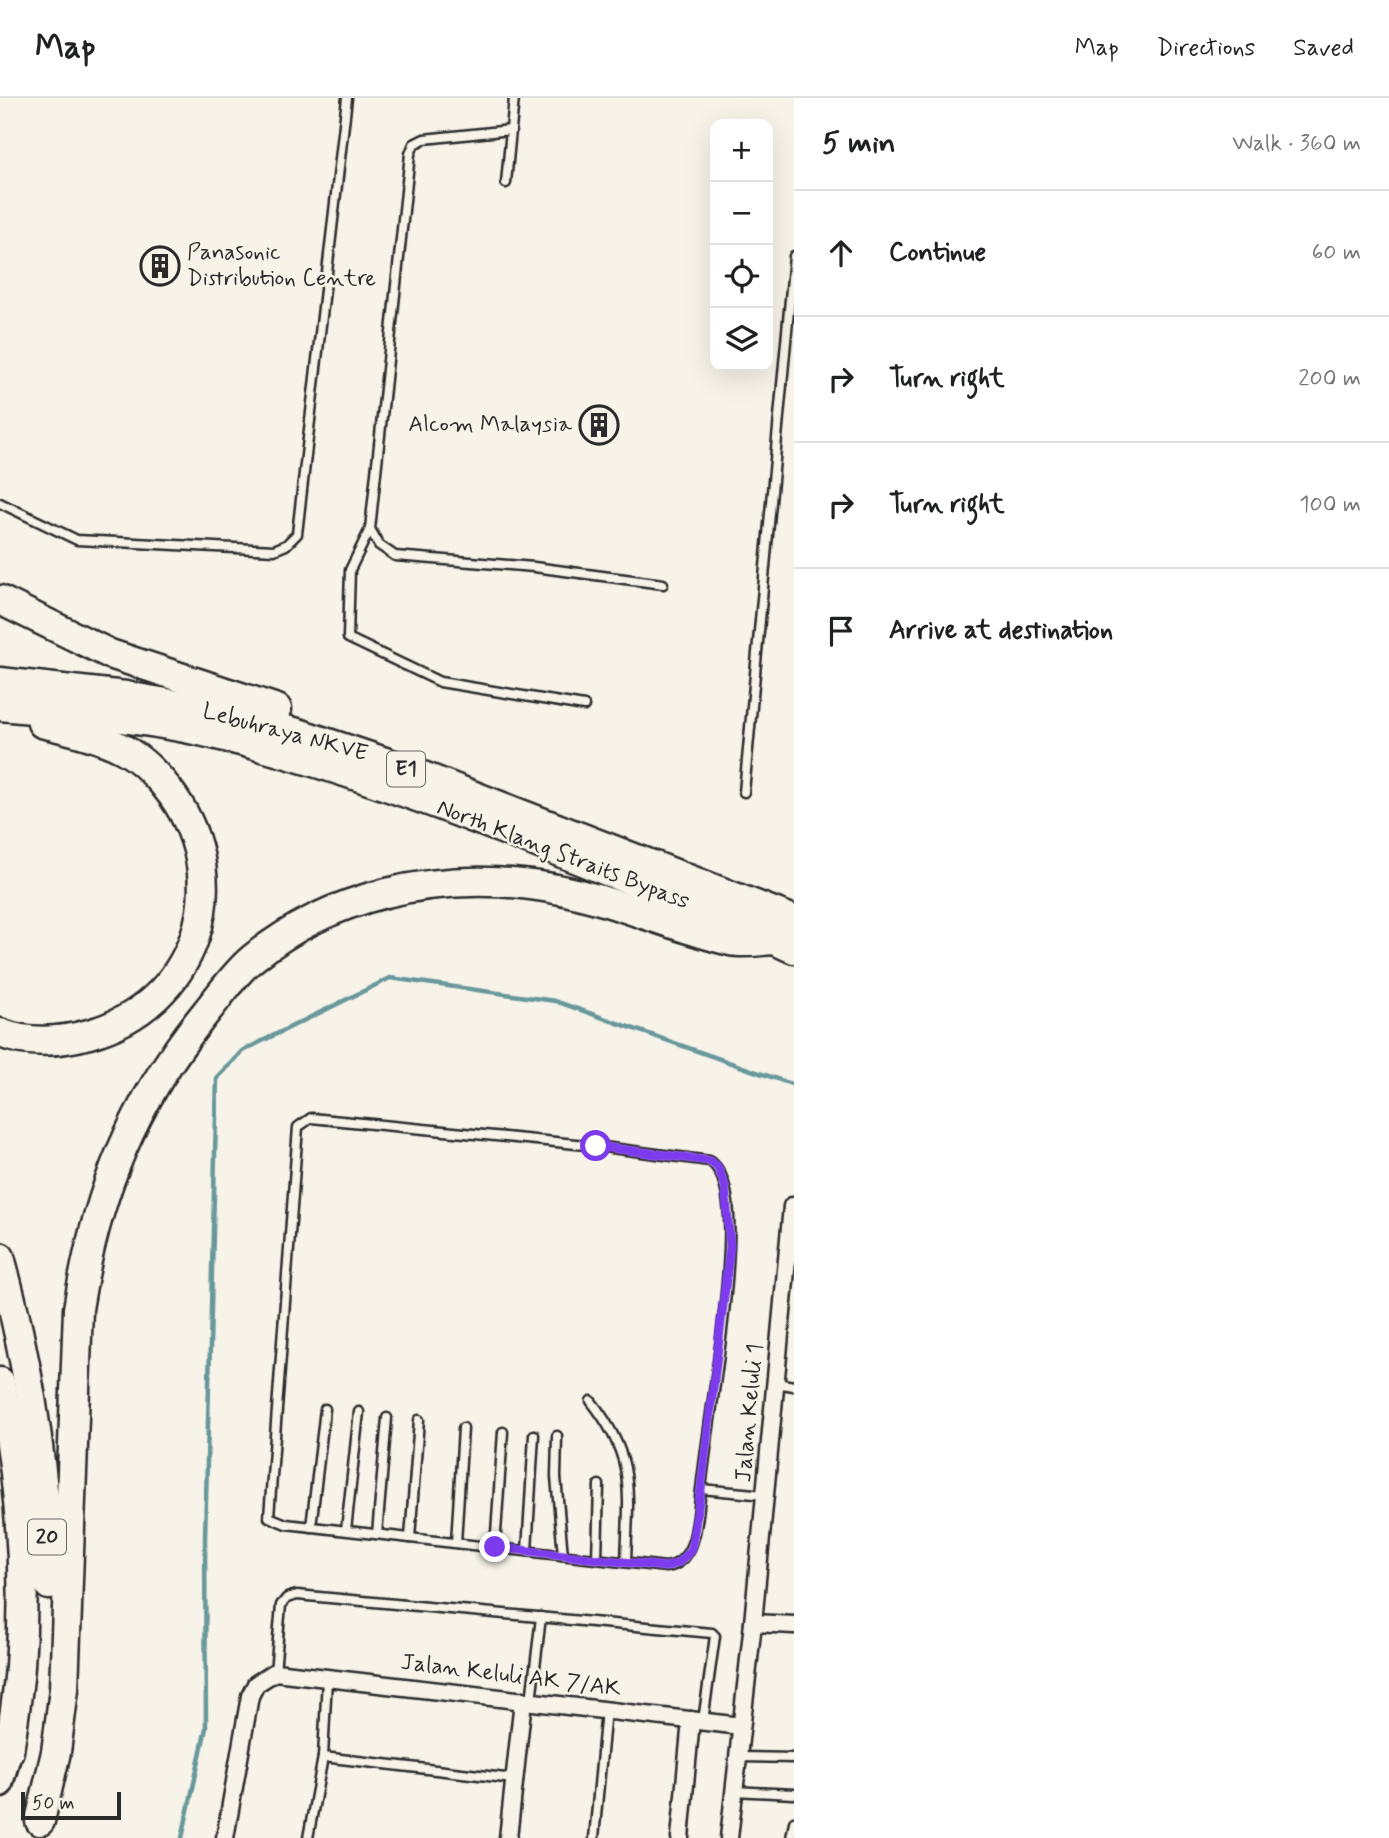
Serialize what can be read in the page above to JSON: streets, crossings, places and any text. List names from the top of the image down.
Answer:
{
  "streets": {
    "highway": [
      "Lebuhraya NKVE",
      "E1",
      "North Klang Straits Bypass",
      "20"
    ],
    "street": ["Jalan Keluli 1", "Jalan Keluli AK 7/AK"]
  },
  "crossings": [
    ["Jalan Keluli 1", "Jalan Keluli AK 7/AK"]
  ],
  "places": {
    "building": ["Panasonic Distribution Centre", "Alcom Malaysia"]
  },
  "scale_bar": "50 m",
  "page": {
    "header": "Map",
    "nav": ["Map", "Directions", "Saved"],
    "heading": ["5 min", "Walk · 360 m"],
    "map_buttons": ["+", "−"],
    "list": [
      ["Continue", "60 m"],
      ["Turn right", "200 m"],
      ["Turn right", "100 m"],
      "Arrive at destination"
    ],
    "scale": "50 m"
  }
}
